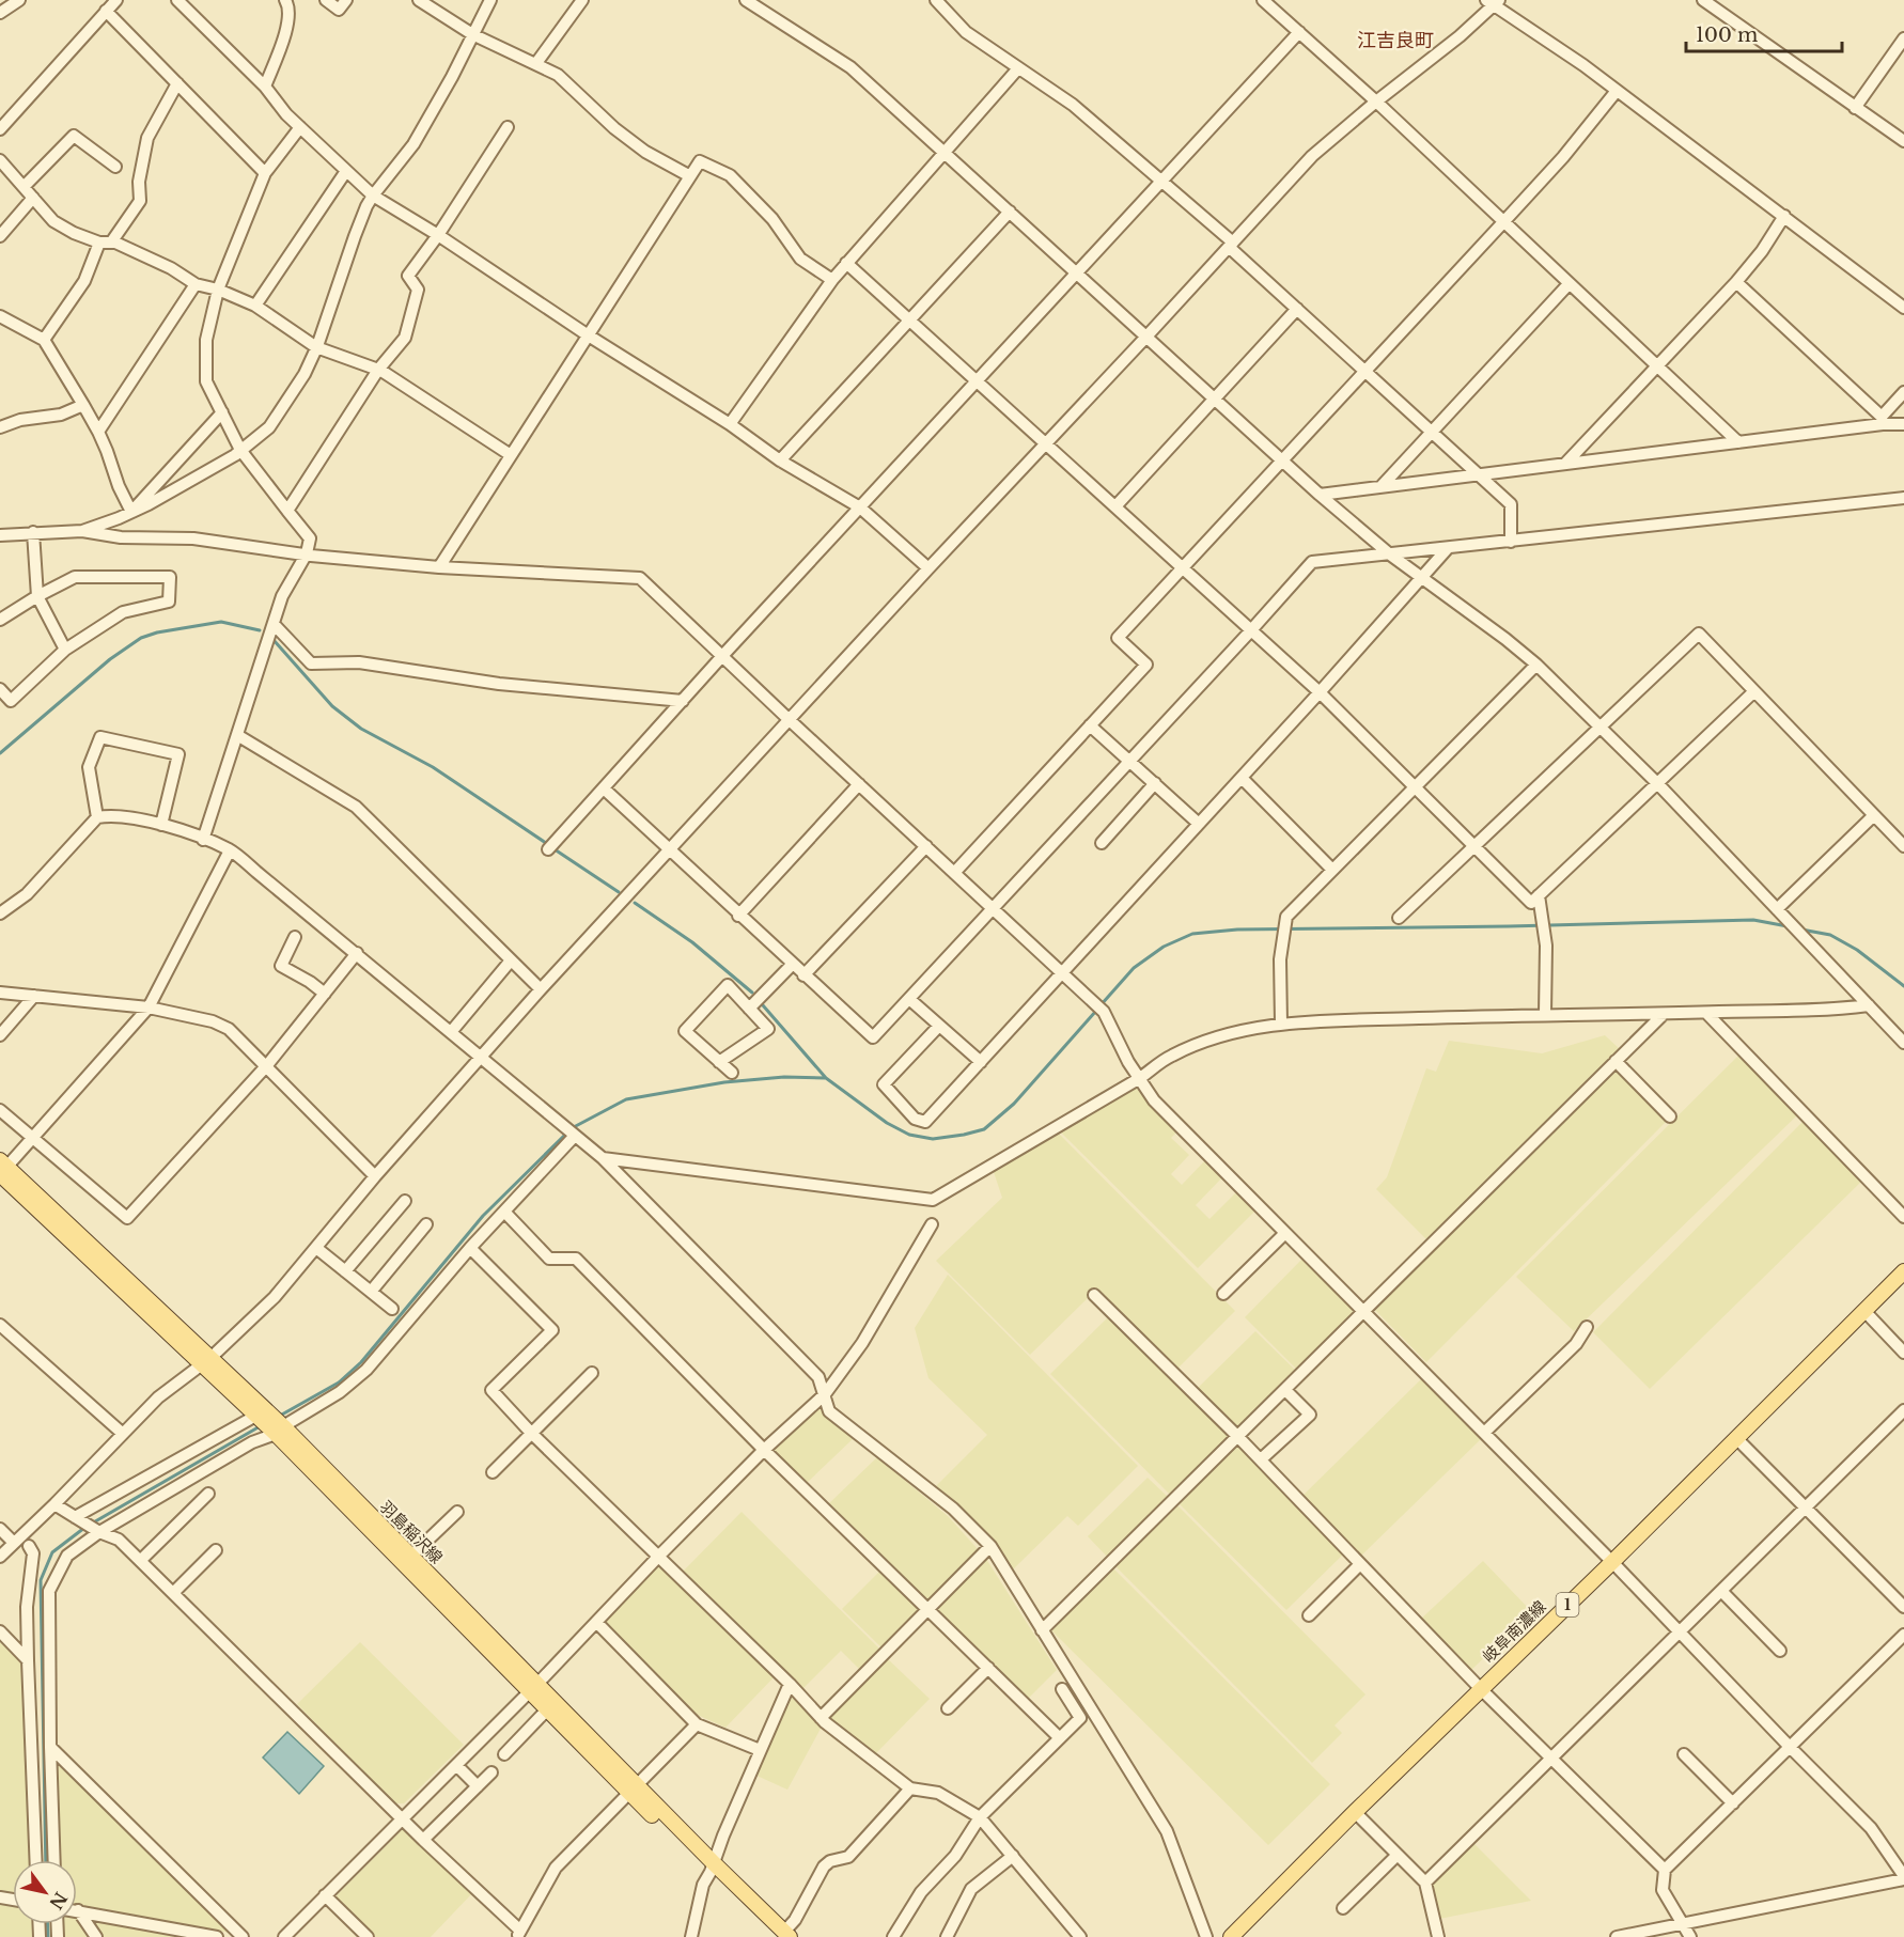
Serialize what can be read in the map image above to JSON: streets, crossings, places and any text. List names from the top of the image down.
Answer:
{
  "streets": {
    "main road": ["羽島稲沢線", "1", "岐阜南濃線"]
  },
  "districts": ["江吉良町"],
  "scale_bar": "100 m",
  "north": "bottom right"
}
